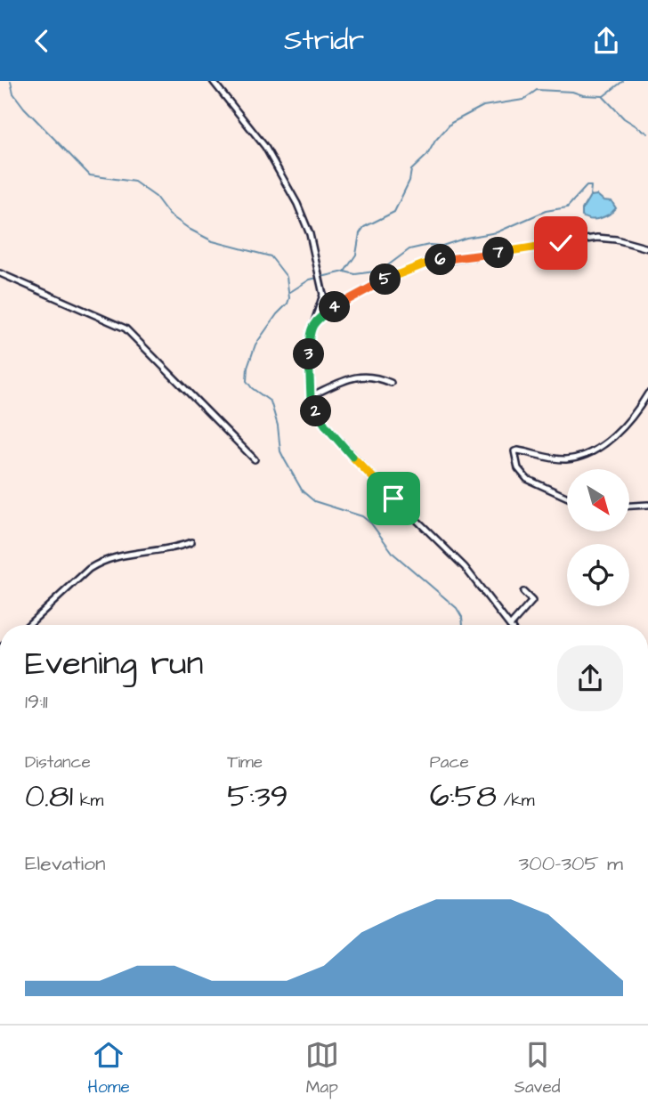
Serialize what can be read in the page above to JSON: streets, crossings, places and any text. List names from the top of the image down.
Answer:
{
  "north": "bottom right",
  "page": {
    "header": "Stridr",
    "pins": [
      "7",
      "6",
      "5",
      "4",
      "3",
      "2"
    ],
    "heading": ["Evening run", "19:11"],
    "stats": [
      ["Distance", "0.81 km"],
      ["Time", "5:39"],
      ["Pace", "6:58 /km"]
    ],
    "chart": ["Elevation", "300–305 m"],
    "tabs": ["Home", "Map", "Saved"]
  }
}
